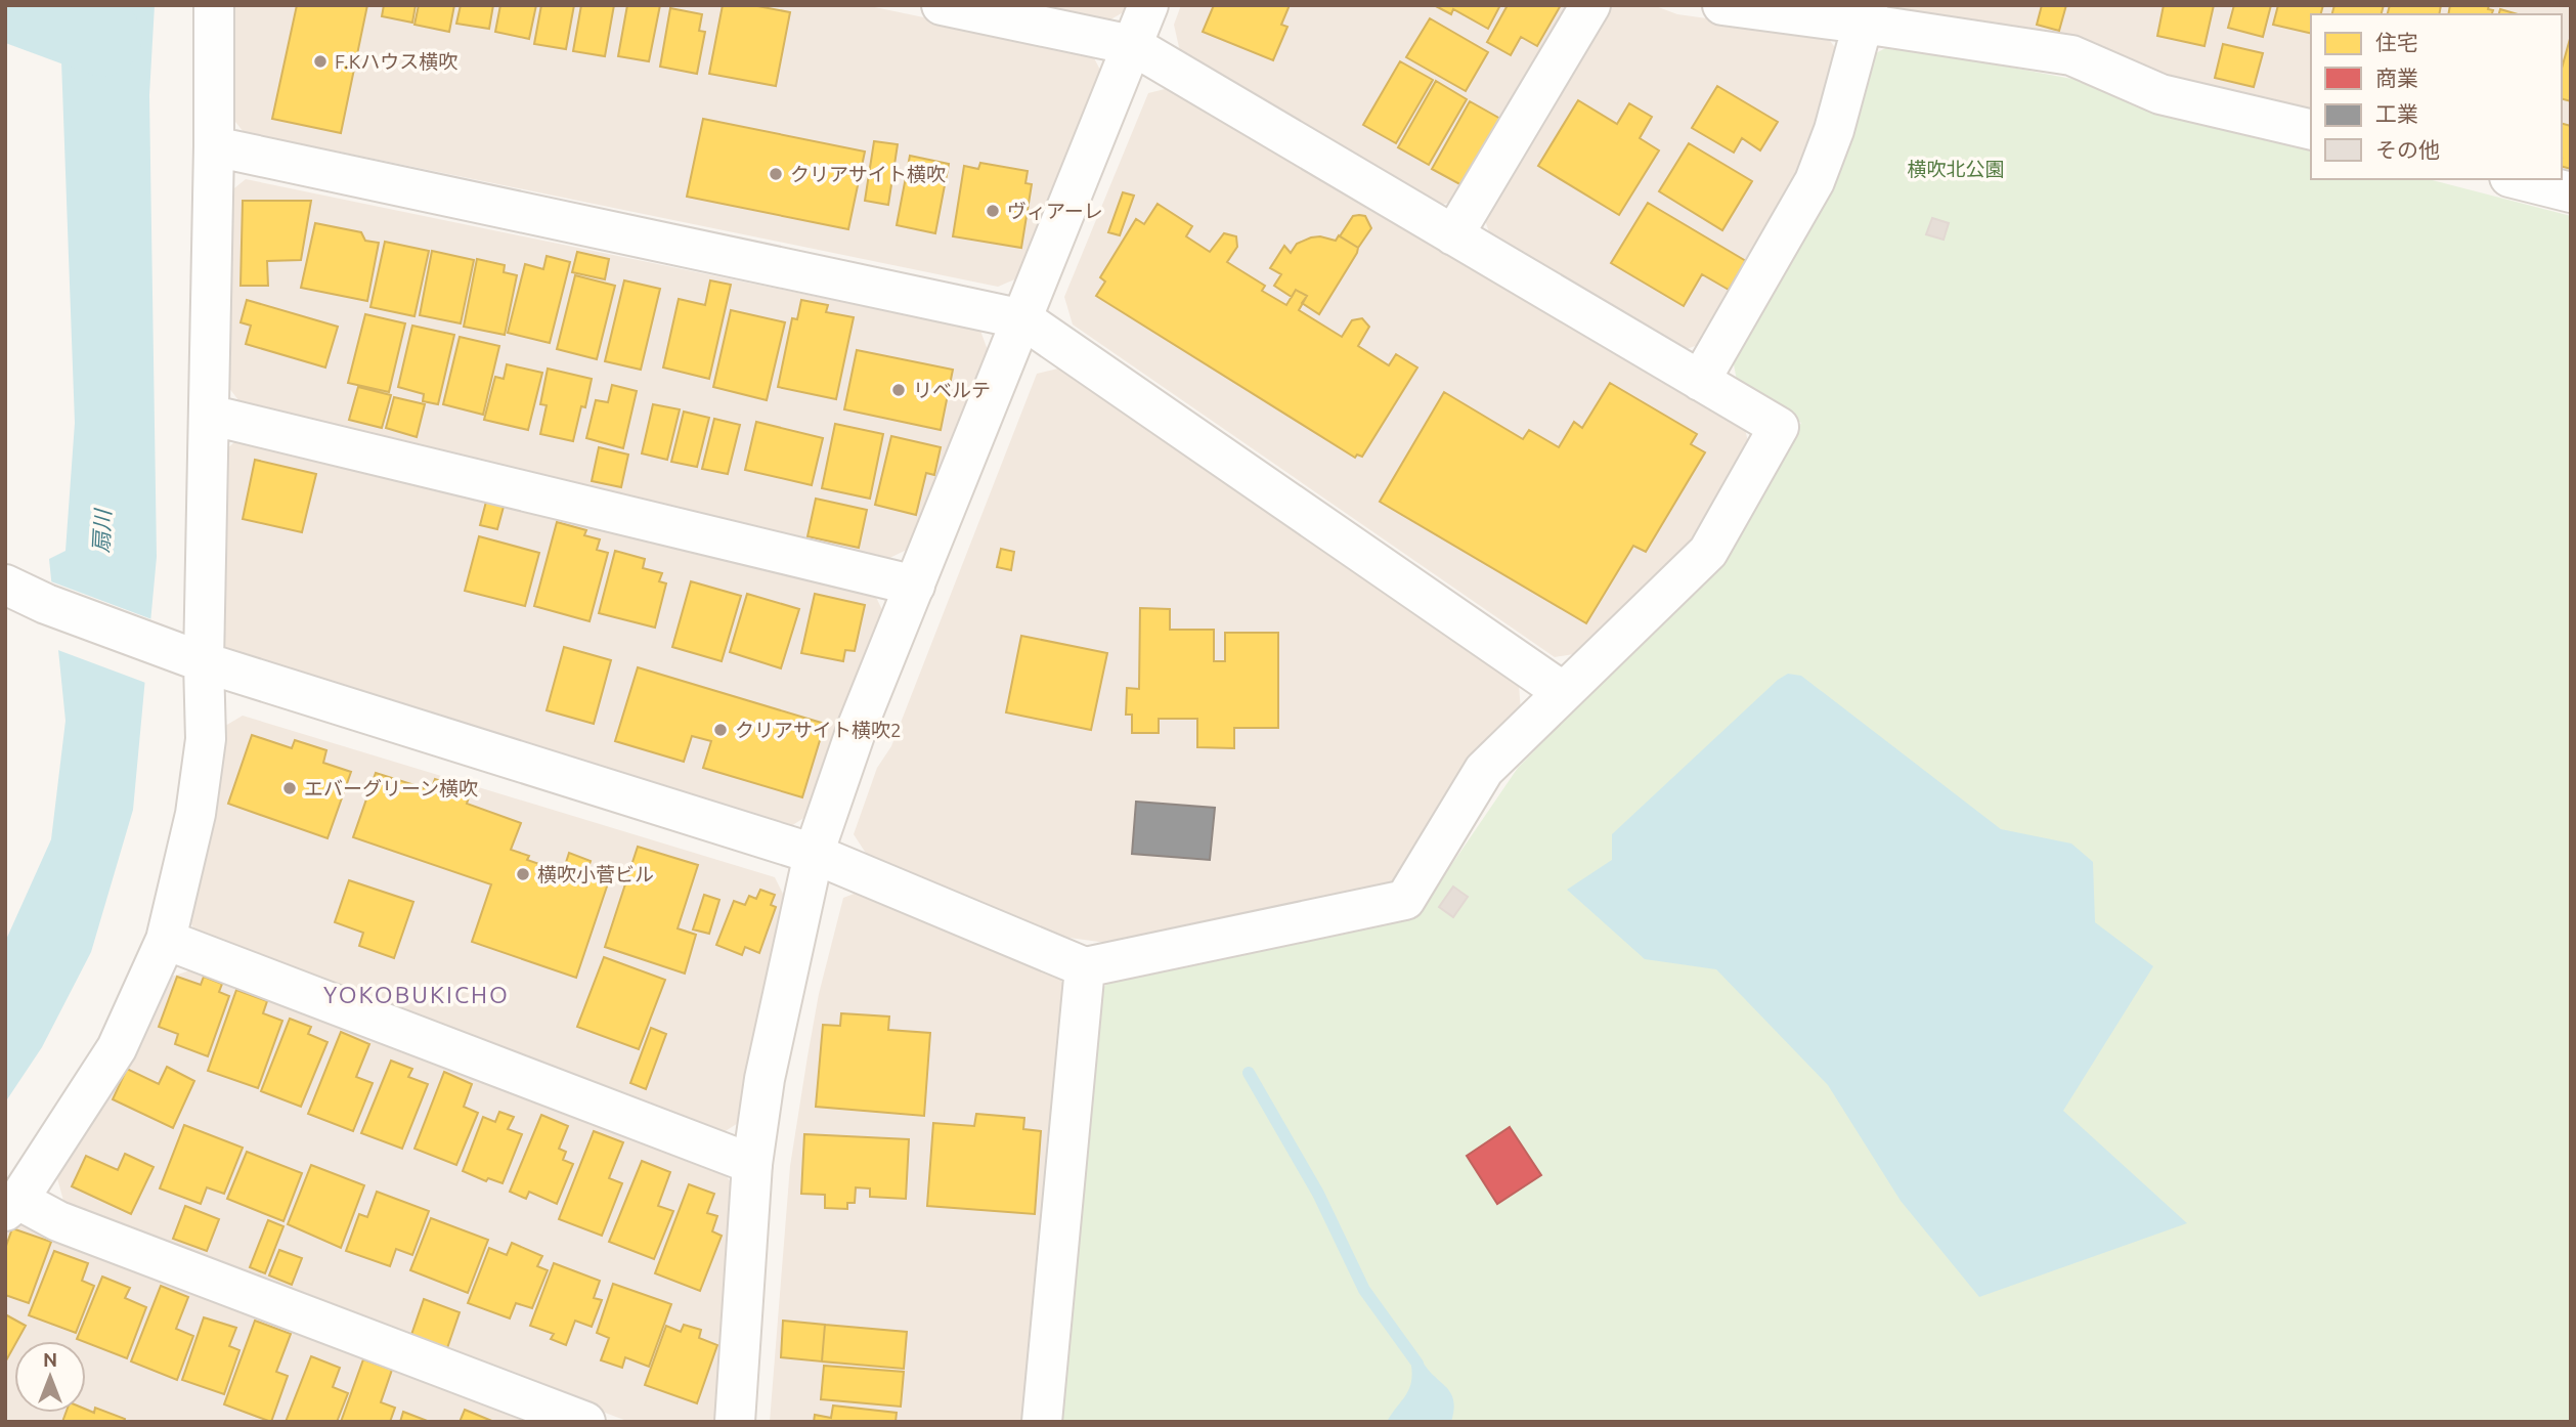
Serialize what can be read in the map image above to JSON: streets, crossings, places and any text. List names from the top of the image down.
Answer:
{
  "districts": ["YOKOBUKICHO"],
  "water": ["扇川"],
  "parks": ["横吹北公園"],
  "places": [
    "F.Kハウス横吹",
    "クリアサイト横吹",
    "ヴィアーレ",
    "リベルテ",
    "クリアサイト横吹2",
    "エバーグリーン横吹",
    "横吹小菅ビル"
  ],
  "legend": [
    "住宅",
    "商業",
    "工業",
    "その他"
  ],
  "north": "top"
}
